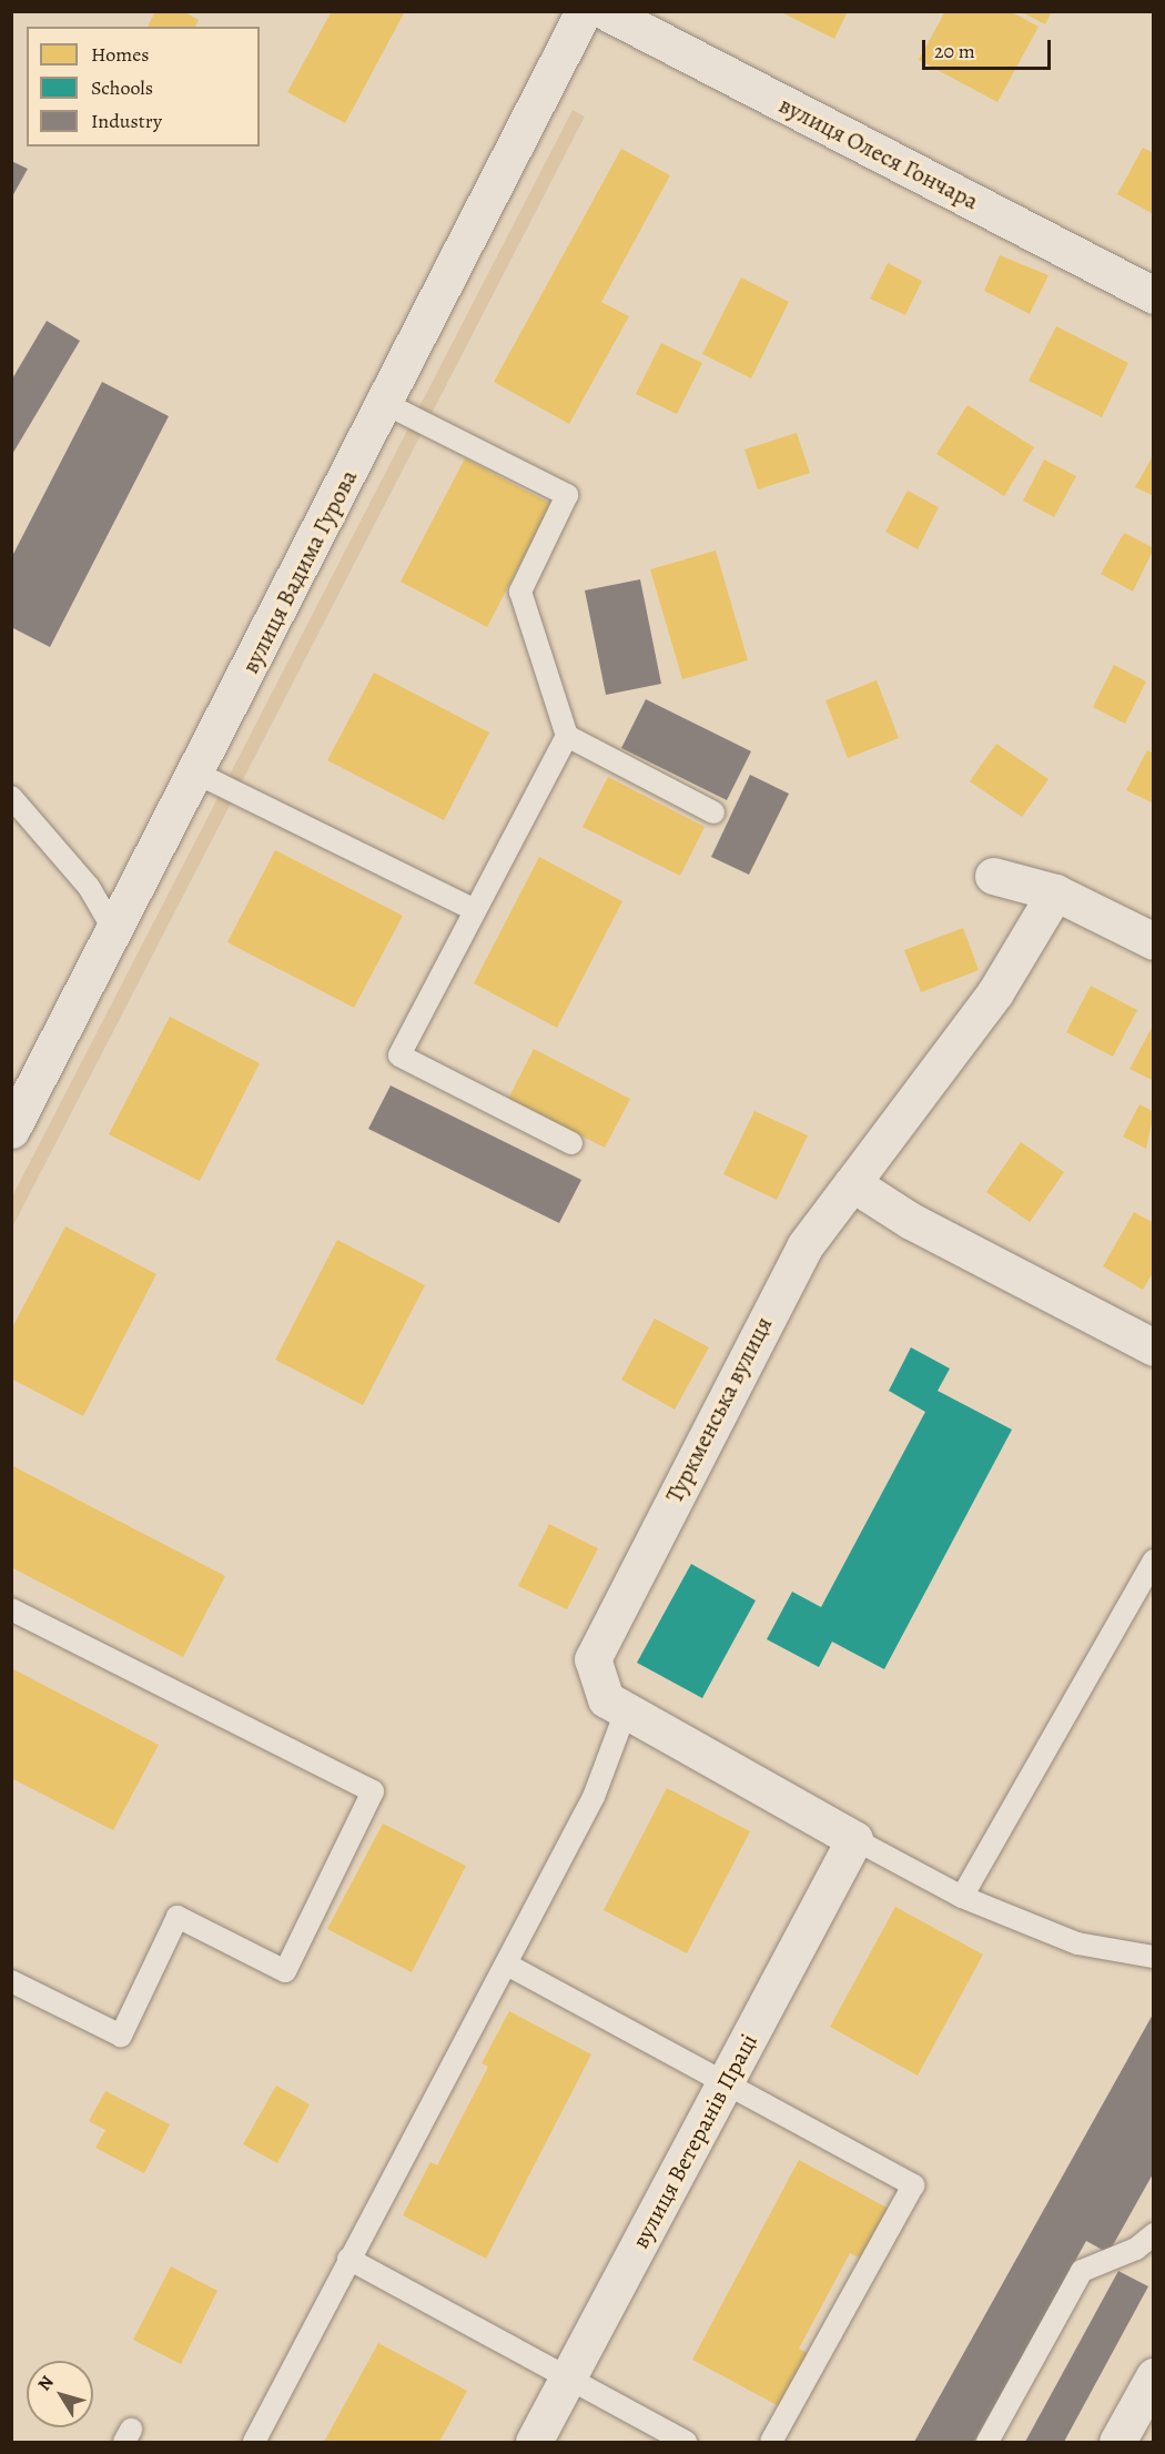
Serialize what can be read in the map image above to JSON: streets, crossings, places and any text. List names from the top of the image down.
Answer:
{
  "streets": {
    "street": [
      "вулиця Олеся Гончара",
      "вулиця Вадима Гурова",
      "Туркменська вулиця",
      "вулиця Ветеранів Праці"
    ]
  },
  "crossings": [
    ["Туркменська вулиця", "вулиця Ветеранів Праці"]
  ],
  "legend": ["Homes", "Schools", "Industry"],
  "scale_bar": "20 m",
  "north": "top left"
}
